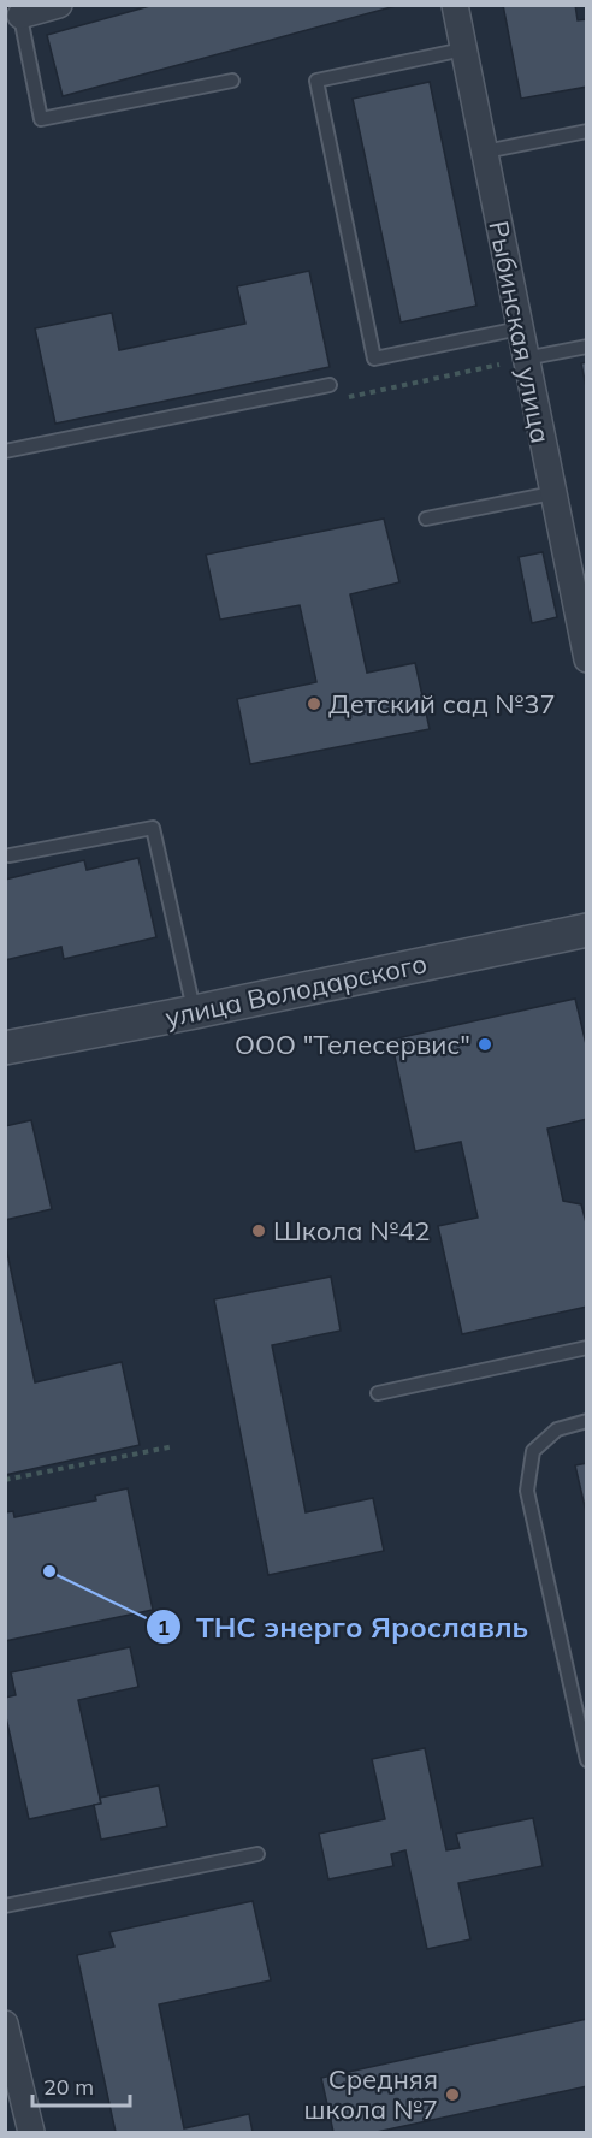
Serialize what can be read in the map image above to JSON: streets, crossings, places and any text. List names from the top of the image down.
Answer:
{
  "streets": {
    "street": ["Рыбинская улица", "улица Володарского"]
  },
  "places": [
    "Детский сад №37",
    "ООО \"Телесервис\"",
    "Школа №42",
    "ТНС энерго Ярославль",
    "Средняя школа №7"
  ],
  "scale_bar": "20 m"
}
